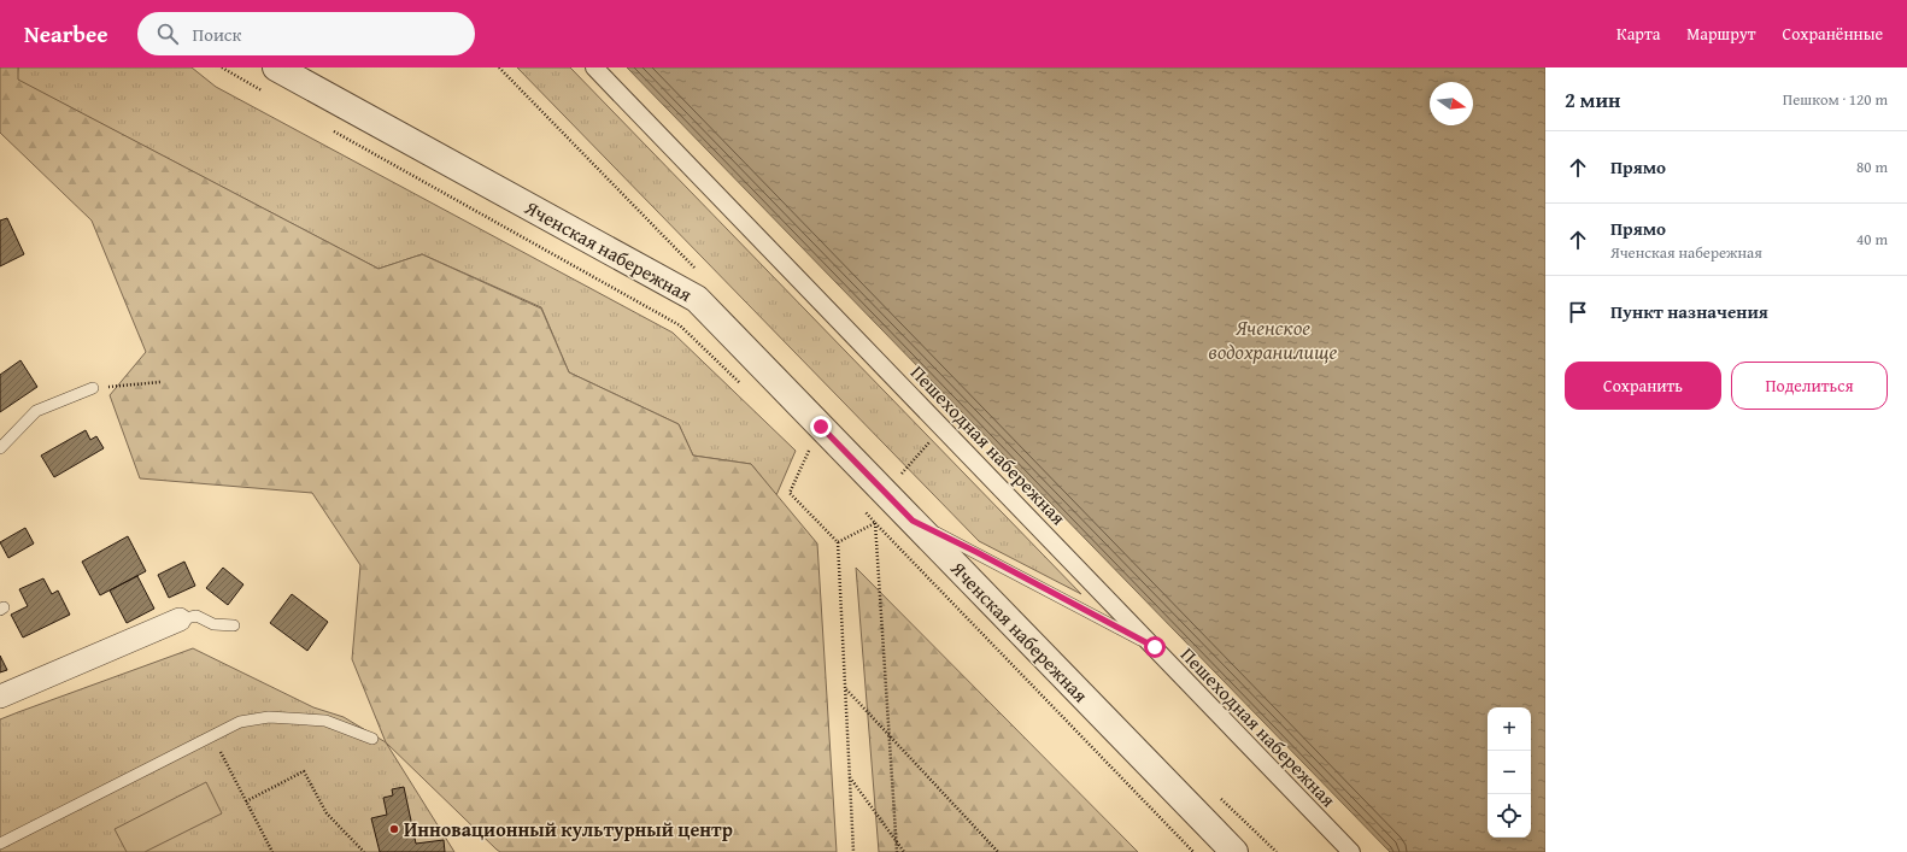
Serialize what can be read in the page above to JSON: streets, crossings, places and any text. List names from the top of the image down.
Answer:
{
  "streets": {
    "street": ["Яченская набережная", "Пешеходная набережная"]
  },
  "water": ["Яченское водохранилище"],
  "places": ["Инновационный культурный центр"],
  "north": "right",
  "page": {
    "header": "Nearbee",
    "search": "Поиск",
    "nav": ["Карта", "Маршрут", "Сохранённые"],
    "heading": ["2 мин", "Пешком · 120 m"],
    "list": [
      ["Прямо", "80 m"],
      ["Прямо", "Яченская набережная", "40 m"],
      "Пункт назначения"
    ],
    "buttons": ["Сохранить", "Поделиться"],
    "map_buttons": ["+", "−"]
  }
}
